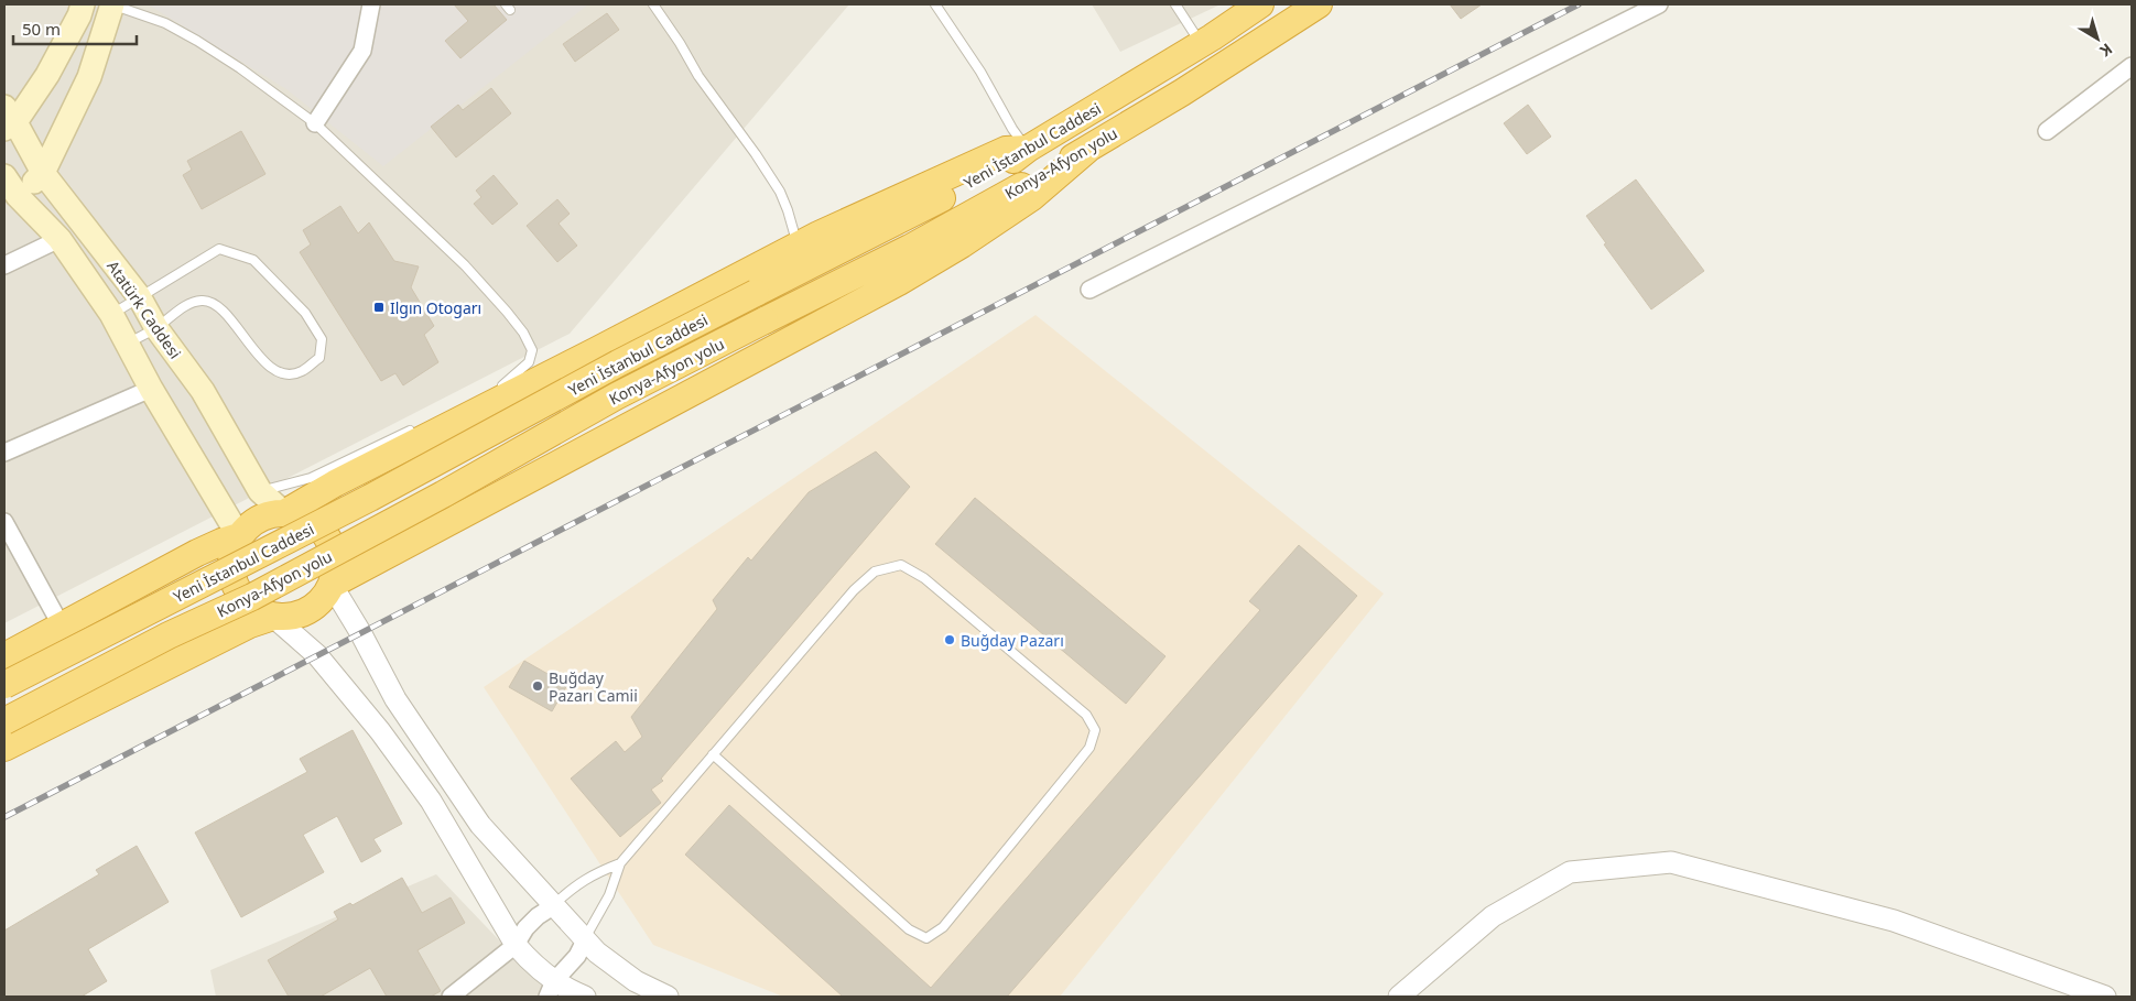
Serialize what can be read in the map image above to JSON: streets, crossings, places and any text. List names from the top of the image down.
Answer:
{
  "streets": {
    "highway": ["Yeni İstanbul Caddesi", "Konya-Afyon yolu"],
    "main road": ["Atatürk Caddesi"]
  },
  "places": {
    "transit": ["Ilgın Otogarı"],
    "other": ["Buğday Pazarı", "Buğday Pazarı Camii"]
  },
  "scale_bar": "50 m",
  "north": "bottom right"
}
